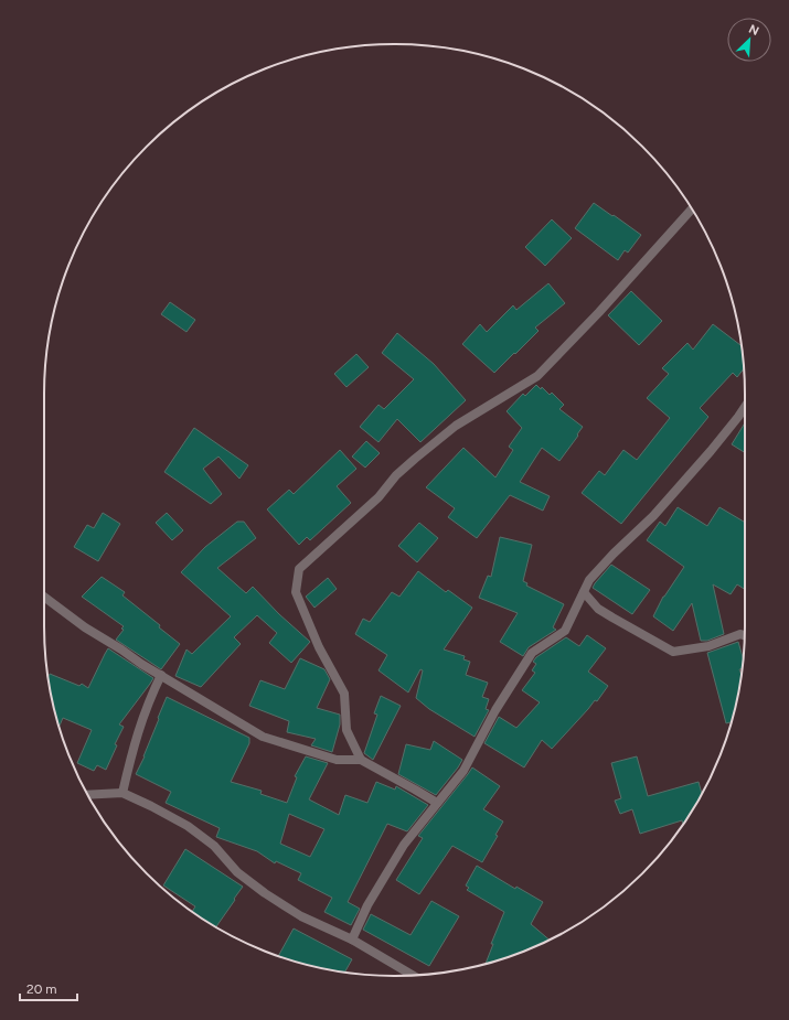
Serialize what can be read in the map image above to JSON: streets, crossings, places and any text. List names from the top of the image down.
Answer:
{
  "scale_bar": "20 m",
  "north": "top right"
}
